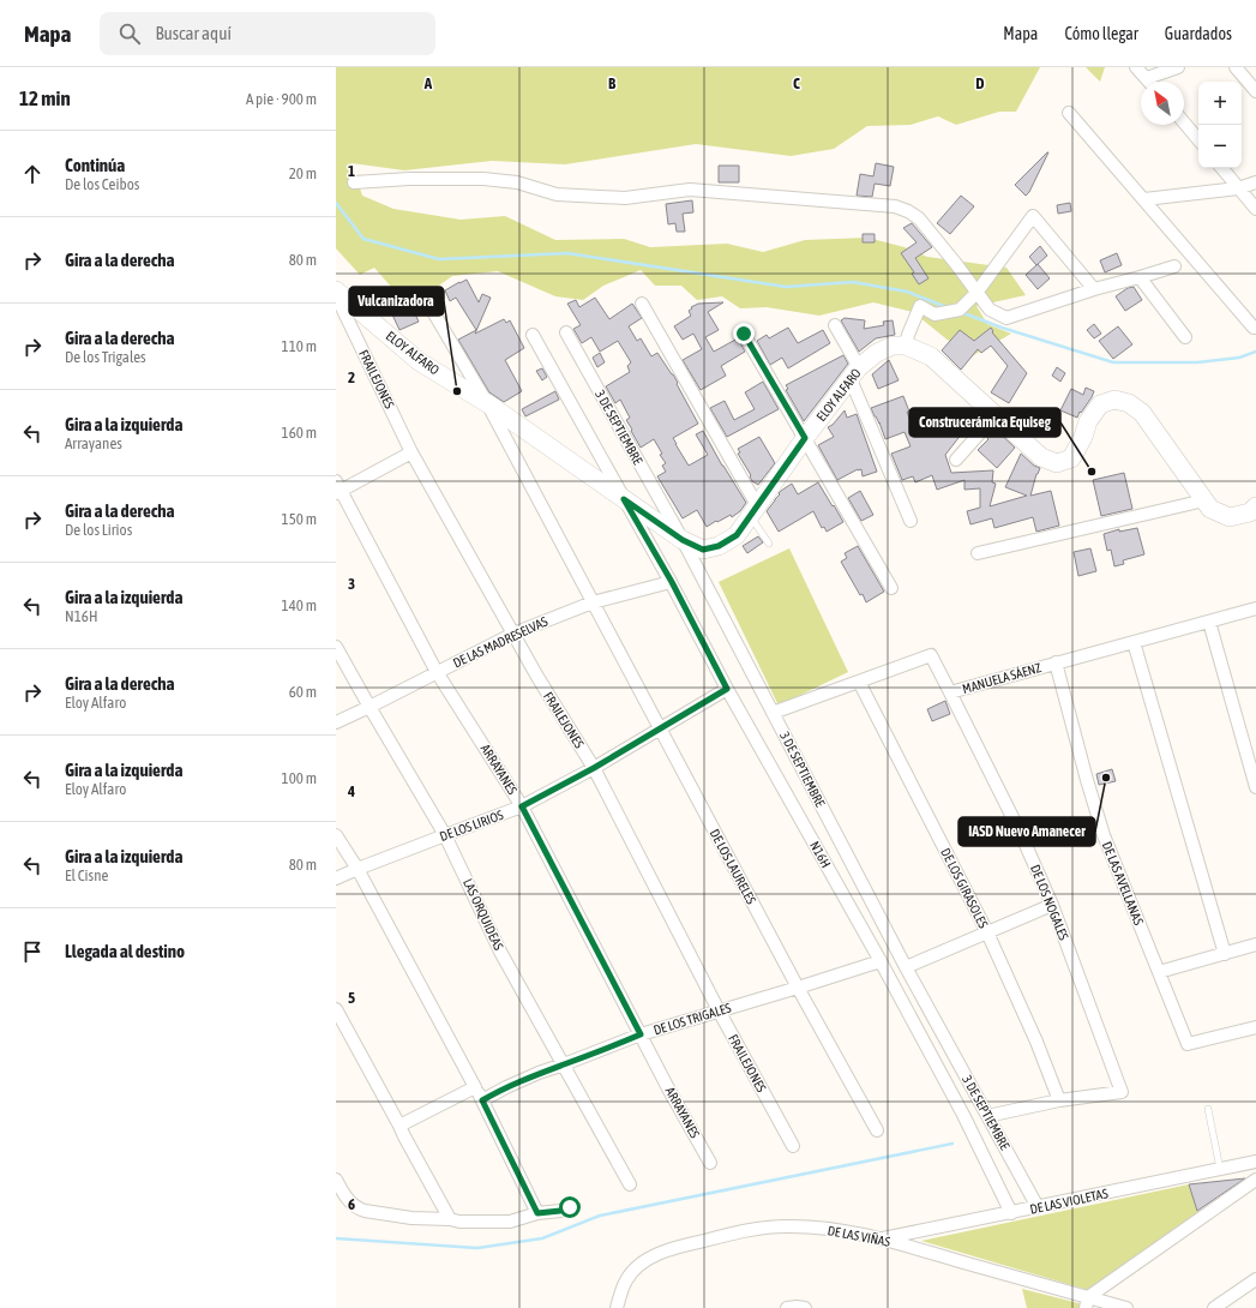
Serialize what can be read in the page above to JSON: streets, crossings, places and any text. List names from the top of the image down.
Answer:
{
  "streets": {
    "street": [
      "ELOY ALFARO",
      "FRAILEJONES",
      "3 DE SEPTIEMBRE",
      "DE LAS MADRESELVAS",
      "MANUELA SÁENZ",
      "ARRAYANES",
      "DE LOS LIRIOS",
      "N16H",
      "DE LOS LAURELES",
      "DE LAS AVELLANAS",
      "DE LOS GIRASOLES",
      "DE LOS NOGALES",
      "LAS ORQUIDEAS",
      "DE LOS TRIGALES",
      "DE LAS VIOLETAS",
      "DE LAS VIÑAS"
    ]
  },
  "crossings": [
    ["ELOY ALFARO", "FRAILEJONES"],
    ["ELOY ALFARO", "3 DE SEPTIEMBRE"],
    ["ELOY ALFARO", "N16H"],
    ["ELOY ALFARO", "DE LOS LAURELES"],
    ["FRAILEJONES", "DE LAS MADRESELVAS"],
    ["FRAILEJONES", "DE LOS LIRIOS"],
    ["FRAILEJONES", "DE LOS TRIGALES"],
    ["3 DE SEPTIEMBRE", "MANUELA SÁENZ"],
    ["3 DE SEPTIEMBRE", "DE LAS VIOLETAS"],
    ["DE LAS MADRESELVAS", "ARRAYANES"],
    ["DE LAS MADRESELVAS", "N16H"],
    ["DE LAS MADRESELVAS", "DE LOS LAURELES"],
    ["DE LAS MADRESELVAS", "LAS ORQUIDEAS"],
    ["MANUELA SÁENZ", "DE LAS AVELLANAS"],
    ["MANUELA SÁENZ", "DE LOS GIRASOLES"],
    ["MANUELA SÁENZ", "DE LOS NOGALES"],
    ["ARRAYANES", "DE LOS LIRIOS"],
    ["ARRAYANES", "DE LOS TRIGALES"],
    ["DE LOS LIRIOS", "N16H"],
    ["DE LOS LIRIOS", "DE LOS LAURELES"],
    ["DE LOS LIRIOS", "LAS ORQUIDEAS"],
    ["N16H", "DE LOS TRIGALES"],
    ["N16H", "DE LAS VIOLETAS"],
    ["DE LOS LAURELES", "DE LOS TRIGALES"],
    ["DE LOS GIRASOLES", "DE LOS NOGALES"],
    ["LAS ORQUIDEAS", "DE LOS TRIGALES"],
    ["DE LAS VIOLETAS", "DE LAS VIÑAS"]
  ],
  "places": ["Vulcanizadora", "Construcerámica Equiseg", "IASD Nuevo Amanecer"],
  "north": "top left",
  "page": {
    "header": "Mapa",
    "search": "Buscar aquí",
    "nav": ["Mapa", "Cómo llegar", "Guardados"],
    "heading": ["12 min", "A pie · 900 m"],
    "map_buttons": ["+", "−"],
    "list": [
      ["Continúa", "De los Ceibos", "20 m"],
      ["Gira a la derecha", "80 m"],
      ["Gira a la derecha", "De los Trigales", "110 m"],
      ["Gira a la izquierda", "Arrayanes", "160 m"],
      ["Gira a la derecha", "De los Lirios", "150 m"],
      ["Gira a la izquierda", "N16H", "140 m"],
      ["Gira a la derecha", "Eloy Alfaro", "60 m"],
      ["Gira a la izquierda", "Eloy Alfaro", "100 m"],
      ["Gira a la izquierda", "El Cisne", "80 m"],
      "Llegada al destino"
    ]
  },
  "grid": {
    "columns": [
      "A",
      "B",
      "C",
      "D"
    ],
    "rows": [
      "1",
      "2",
      "3",
      "4",
      "5",
      "6"
    ]
  }
}
